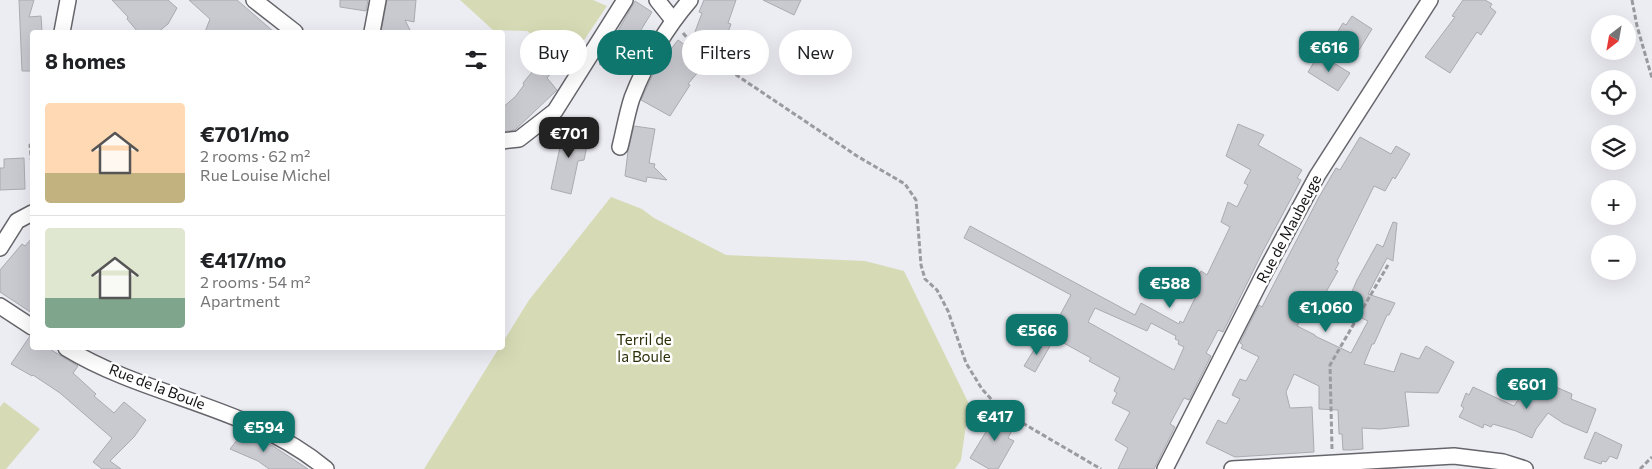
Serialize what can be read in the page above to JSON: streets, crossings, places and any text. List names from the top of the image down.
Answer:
{
  "streets": {
    "street": ["Rue de Maubeuge", "Rue de la Boule"]
  },
  "parks": ["Terril de la Boule"],
  "north": "bottom left",
  "page": {
    "map_buttons": ["+", "−"],
    "chip": [
      "Buy",
      "Rent",
      "Filters",
      "New"
    ],
    "heading": "8 homes",
    "price": [
      "€616",
      "€701",
      "€588",
      "€1,060",
      "€566",
      "€601",
      "€417",
      "€594"
    ],
    "list": [
      {
        "name": "€701/mo",
        "note": "2 rooms · 62 m² · Rue Louise Michel"
      },
      {
        "name": "€417/mo",
        "note": "2 rooms · 54 m² · Apartment"
      }
    ]
  }
}
